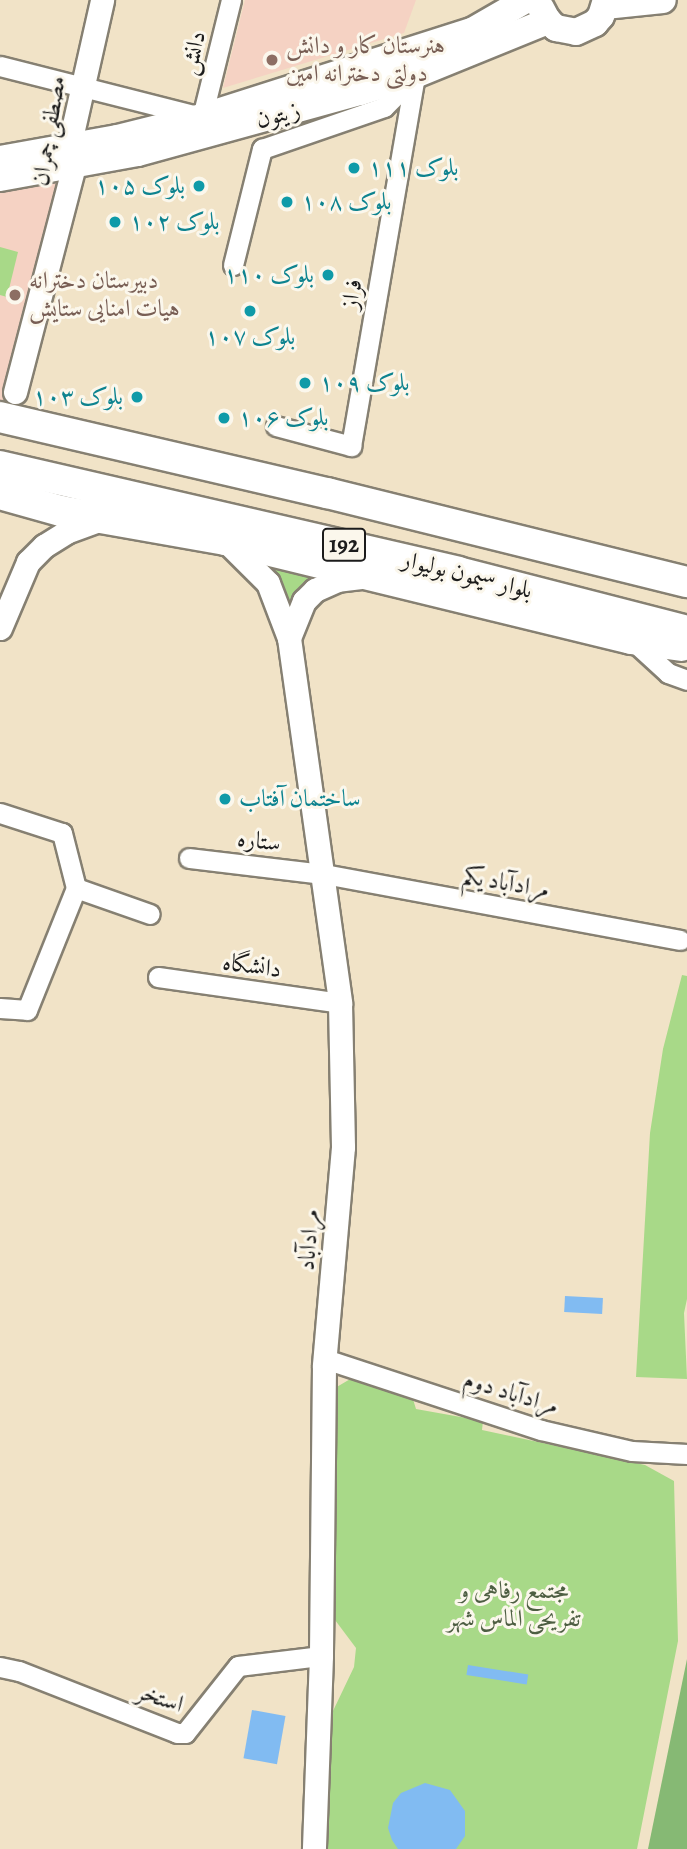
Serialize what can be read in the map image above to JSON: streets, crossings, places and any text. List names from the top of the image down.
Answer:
{
  "streets": {
    "main road": ["زیتون", "192", "بلوار سیمون بولیوار"],
    "street": [
      "دانش",
      "مصطفی چمران",
      "فراز",
      "ستاره",
      "مرادآباد یکم",
      "دانشگاه",
      "مرادآباد",
      "مرادآباد دوم",
      "استخر"
    ]
  },
  "crossings": [
    ["دانش", "زیتون"],
    ["زیتون", "مصطفی چمران"],
    ["زیتون", "فراز"],
    ["ستاره", "مرادآباد یکم"],
    ["ستاره", "مرادآباد"],
    ["مرادآباد یکم", "مرادآباد"],
    ["دانشگاه", "مرادآباد"],
    ["مرادآباد", "مرادآباد دوم"],
    ["مرادآباد", "استخر"]
  ],
  "parks": ["مجتمع رفاهی و تفریحی الماس شهر"],
  "places": [
    "هنرستان کار و دانش دولتی دخترانه امین",
    "بلوک ۱۱۱",
    "بلوک ۱۰۵",
    "بلوک ۱۰۸",
    "بلوک ۱۰۲",
    "بلوک ۱۱۰",
    "دبیرستان دخترانه هیات امنایی ستایش",
    "بلوک ۱۰۷",
    "بلوک ۱۰۹",
    "بلوک ۱۰۳",
    "بلوک ۱۰۶",
    "ساختمان آفتاب"
  ]
}
